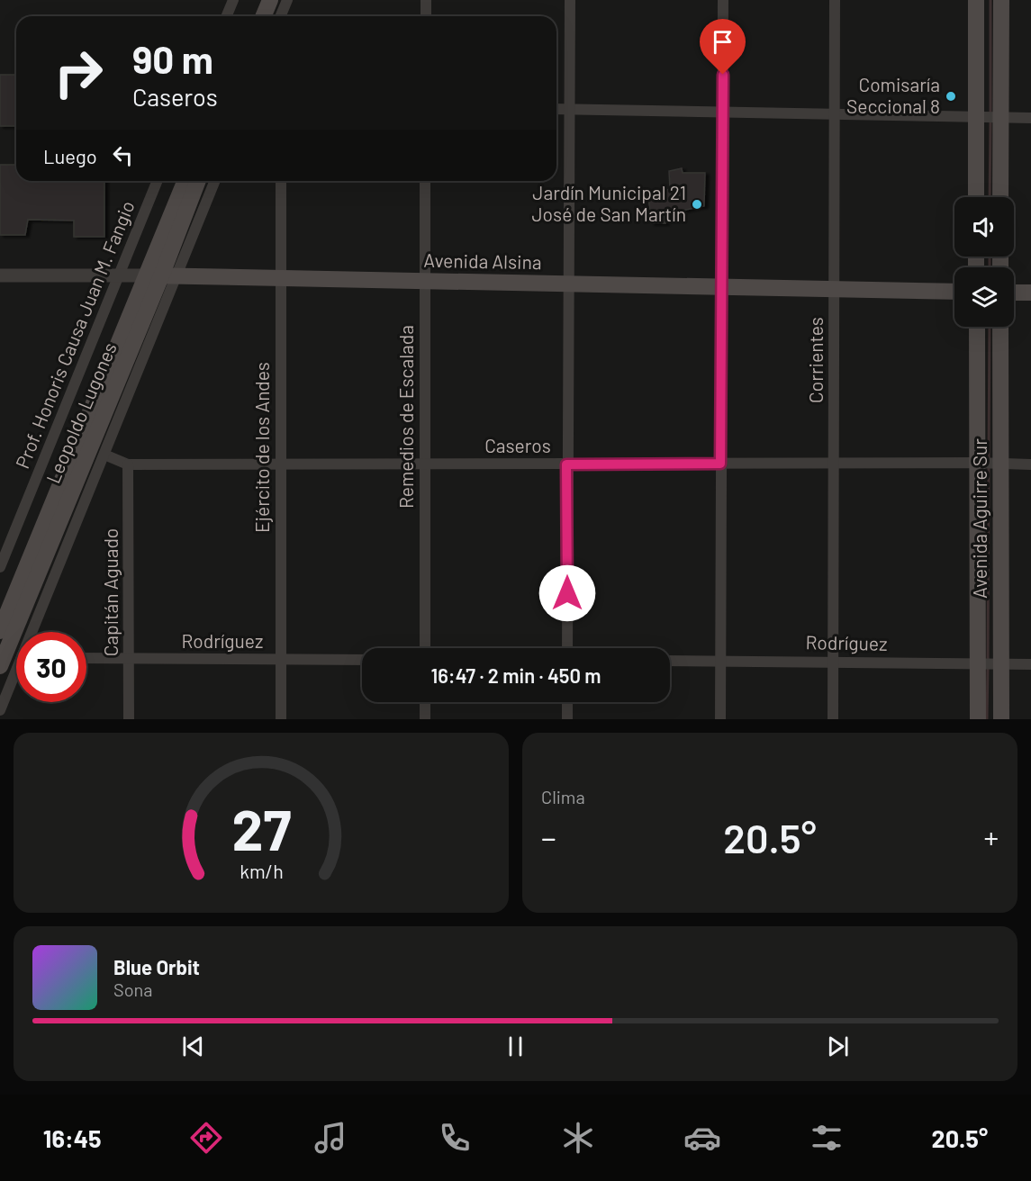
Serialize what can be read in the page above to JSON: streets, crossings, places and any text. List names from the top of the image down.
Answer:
{
  "streets": {
    "main road": ["Avenida Alsina", "Leopoldo Lugones", "Avenida Aguirre Sur"],
    "street": [
      "Prof. Honoris Causa Juan M. Fangio",
      "Corrientes",
      "Remedios de Escalada",
      "Caseros",
      "Ejército de los Andes",
      "Capitán Aguado",
      "Rodríguez"
    ]
  },
  "crossings": [
    ["Avenida Alsina", "Prof. Honoris Causa Juan M. Fangio"],
    ["Avenida Alsina", "Corrientes"],
    ["Avenida Alsina", "Leopoldo Lugones"],
    ["Avenida Alsina", "Remedios de Escalada"],
    ["Avenida Alsina", "Ejército de los Andes"],
    ["Corrientes", "Caseros"],
    ["Corrientes", "Rodríguez"],
    ["Remedios de Escalada", "Caseros"],
    ["Caseros", "Ejército de los Andes"],
    ["Caseros", "Avenida Aguirre Sur"],
    ["Caseros", "Capitán Aguado"],
    ["Ejército de los Andes", "Rodríguez"],
    ["Avenida Aguirre Sur", "Rodríguez"],
    ["Capitán Aguado", "Rodríguez"]
  ],
  "places": ["Comisaría Seccional 8", "Jardín Municipal 21 José de San Martín"],
  "page": {
    "turn": ["90 m", "Caseros"],
    "then": "Luego",
    "limit": "30",
    "trip": "16:47 · 2 min · 450 m",
    "tile": "Clima",
    "heat": ["−", "20.5°", "+"],
    "song": ["Blue Orbit", "Sona"],
    "tabs": ["16:45", "20.5°"],
    "gauge": ["27", "km/h"]
  }
}
